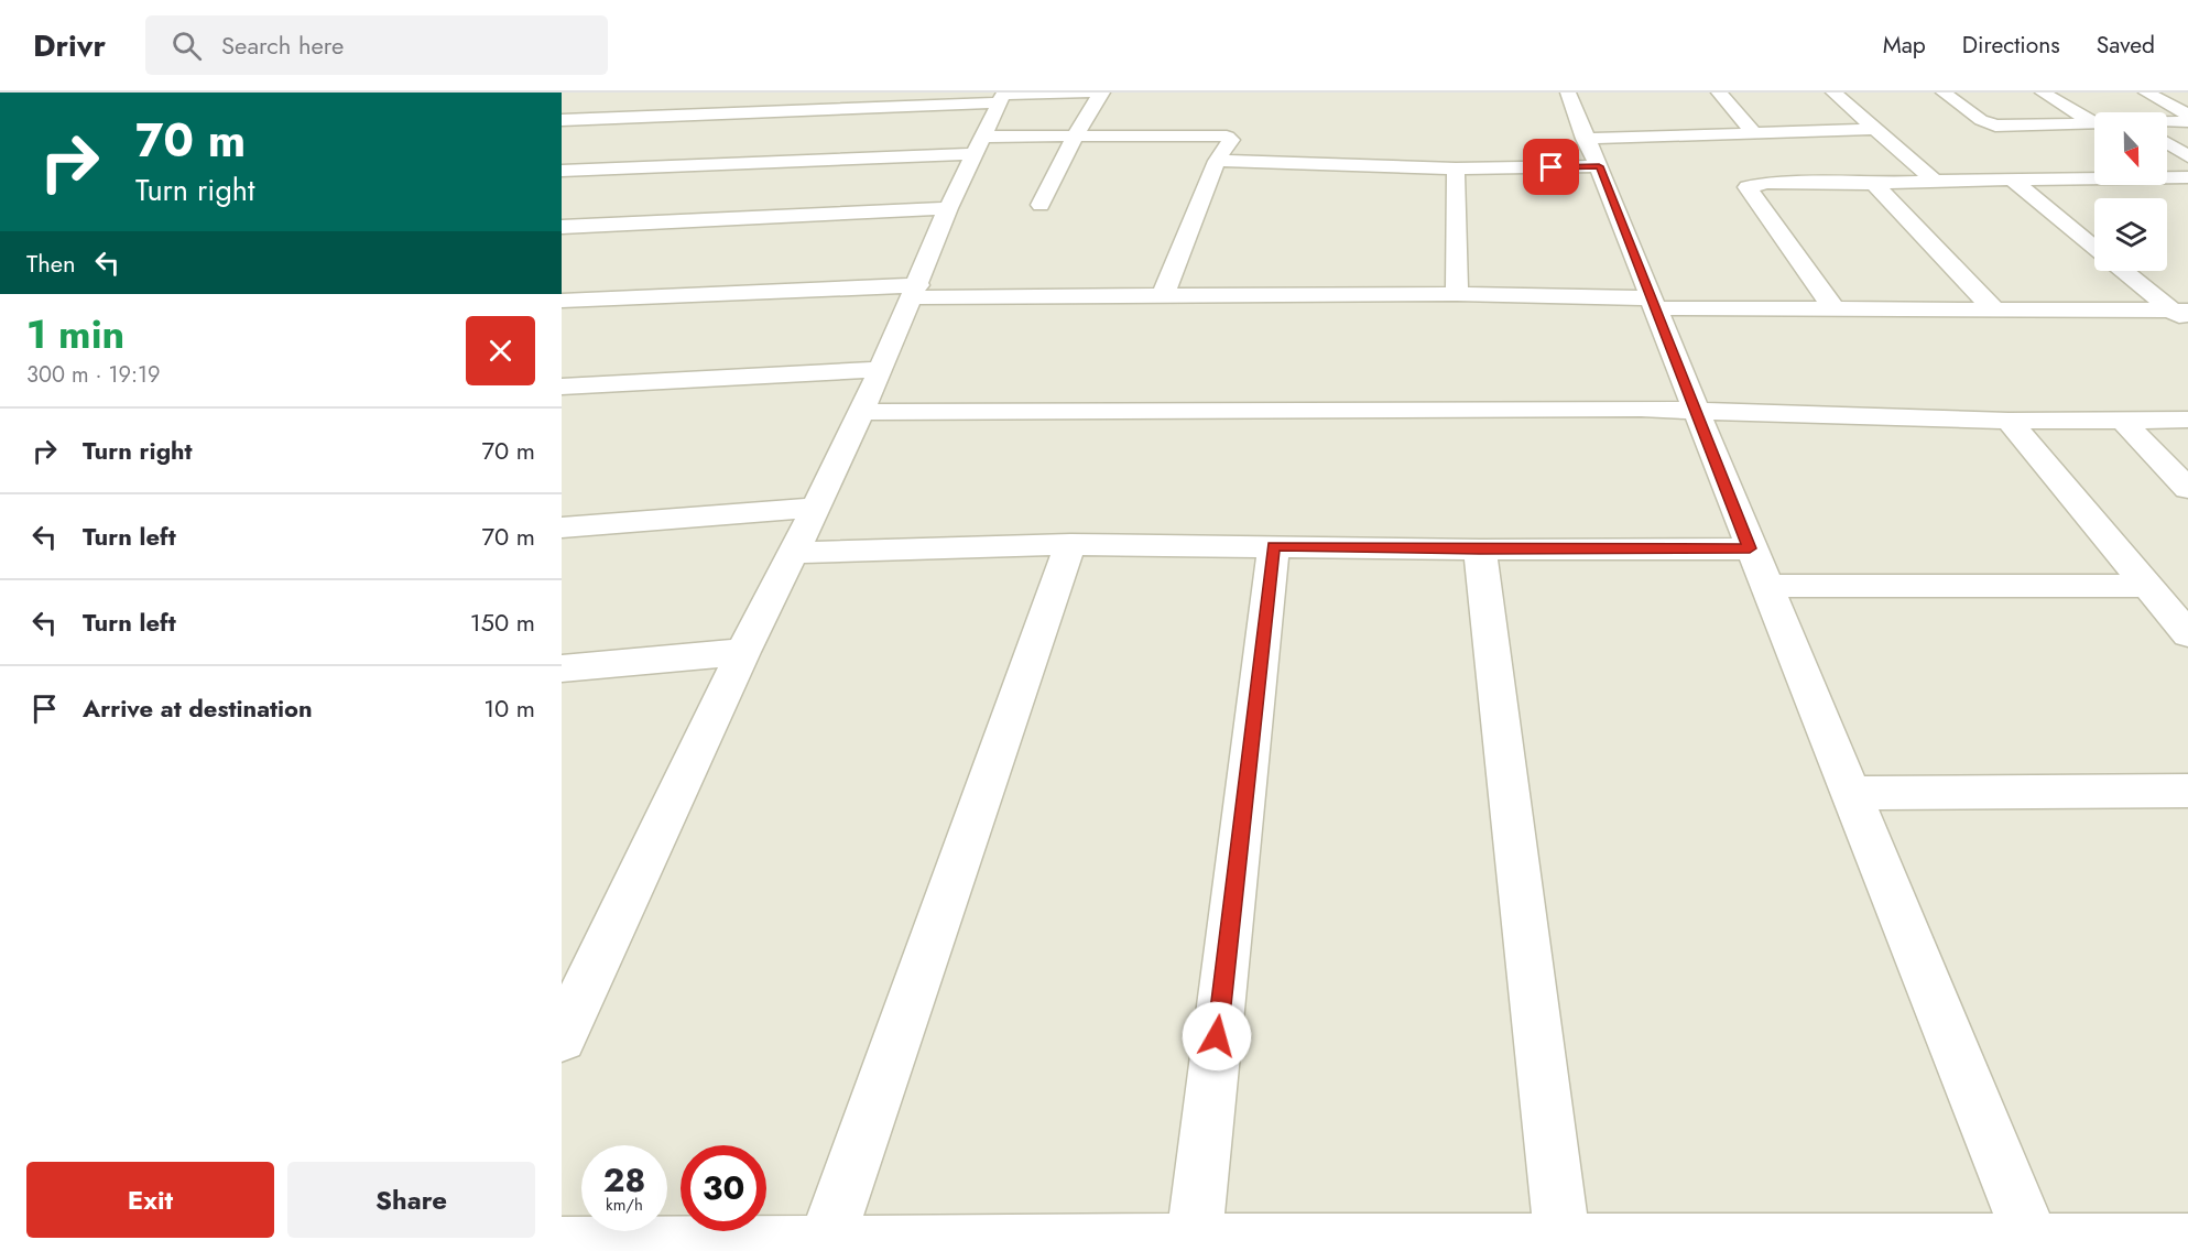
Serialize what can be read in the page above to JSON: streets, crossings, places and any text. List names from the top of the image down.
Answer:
{
  "north": "bottom",
  "page": {
    "header": "Drivr",
    "search": "Search here",
    "nav": ["Map", "Directions", "Saved"],
    "turn": ["70 m", "Turn right"],
    "then": "Then",
    "heading": ["1 min", "300 m · 19:19"],
    "list": [
      {
        "name": "Turn right",
        "value": "70 m"
      },
      {
        "name": "Turn left",
        "value": "70 m"
      },
      {
        "name": "Turn left",
        "value": "150 m"
      },
      {
        "name": "Arrive at destination",
        "value": "10 m"
      }
    ],
    "speed": "28 km/h",
    "limit": "30",
    "buttons": ["Exit", "Share"]
  }
}
